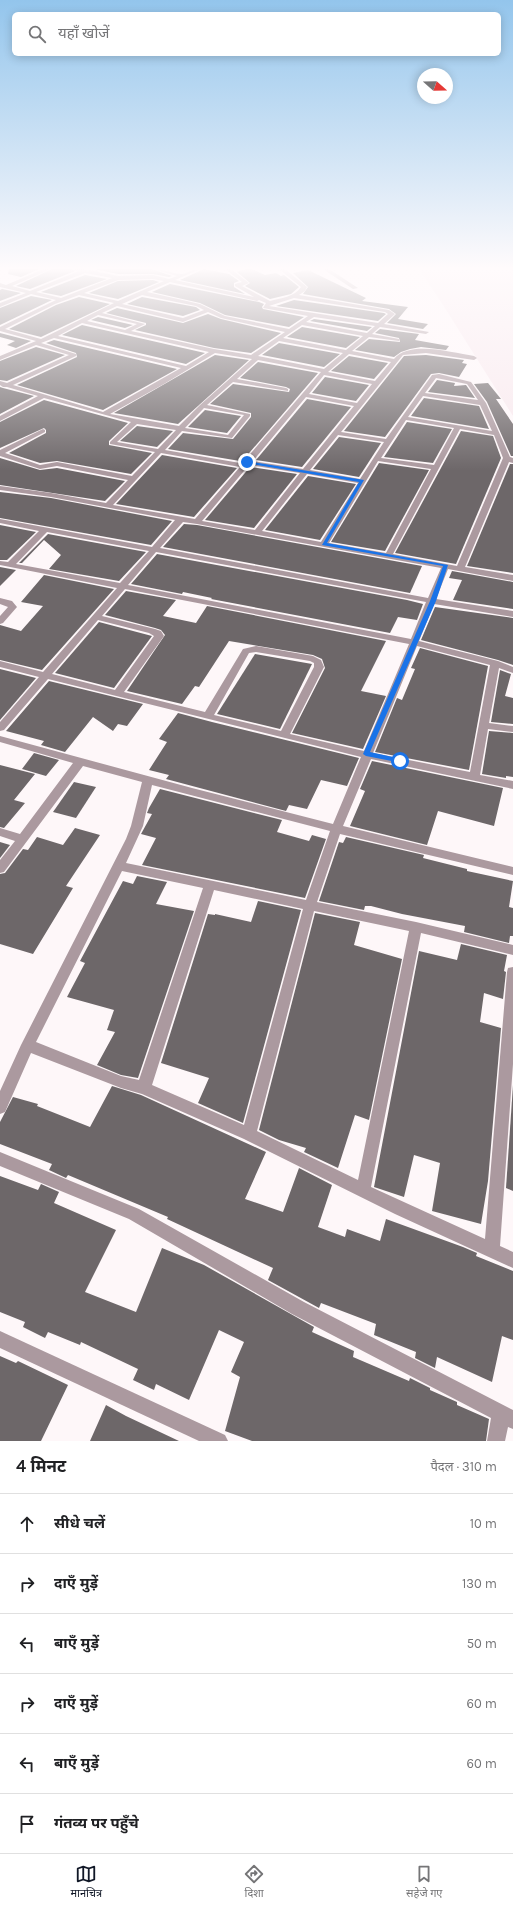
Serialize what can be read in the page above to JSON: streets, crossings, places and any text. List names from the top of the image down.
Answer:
{
  "north": "right",
  "page": {
    "search": "यहाँ खोजें",
    "heading": ["4 मिनट", "पैदल · 310 m"],
    "list": [
      ["सीधे चलें", "10 m"],
      ["दाएँ मुड़ें", "130 m"],
      ["बाएँ मुड़ें", "50 m"],
      ["दाएँ मुड़ें", "60 m"],
      ["बाएँ मुड़ें", "60 m"],
      "गंतव्य पर पहुँचे"
    ],
    "nav": ["मानचित्र", "दिशा", "सहेजे गए"]
  }
}
